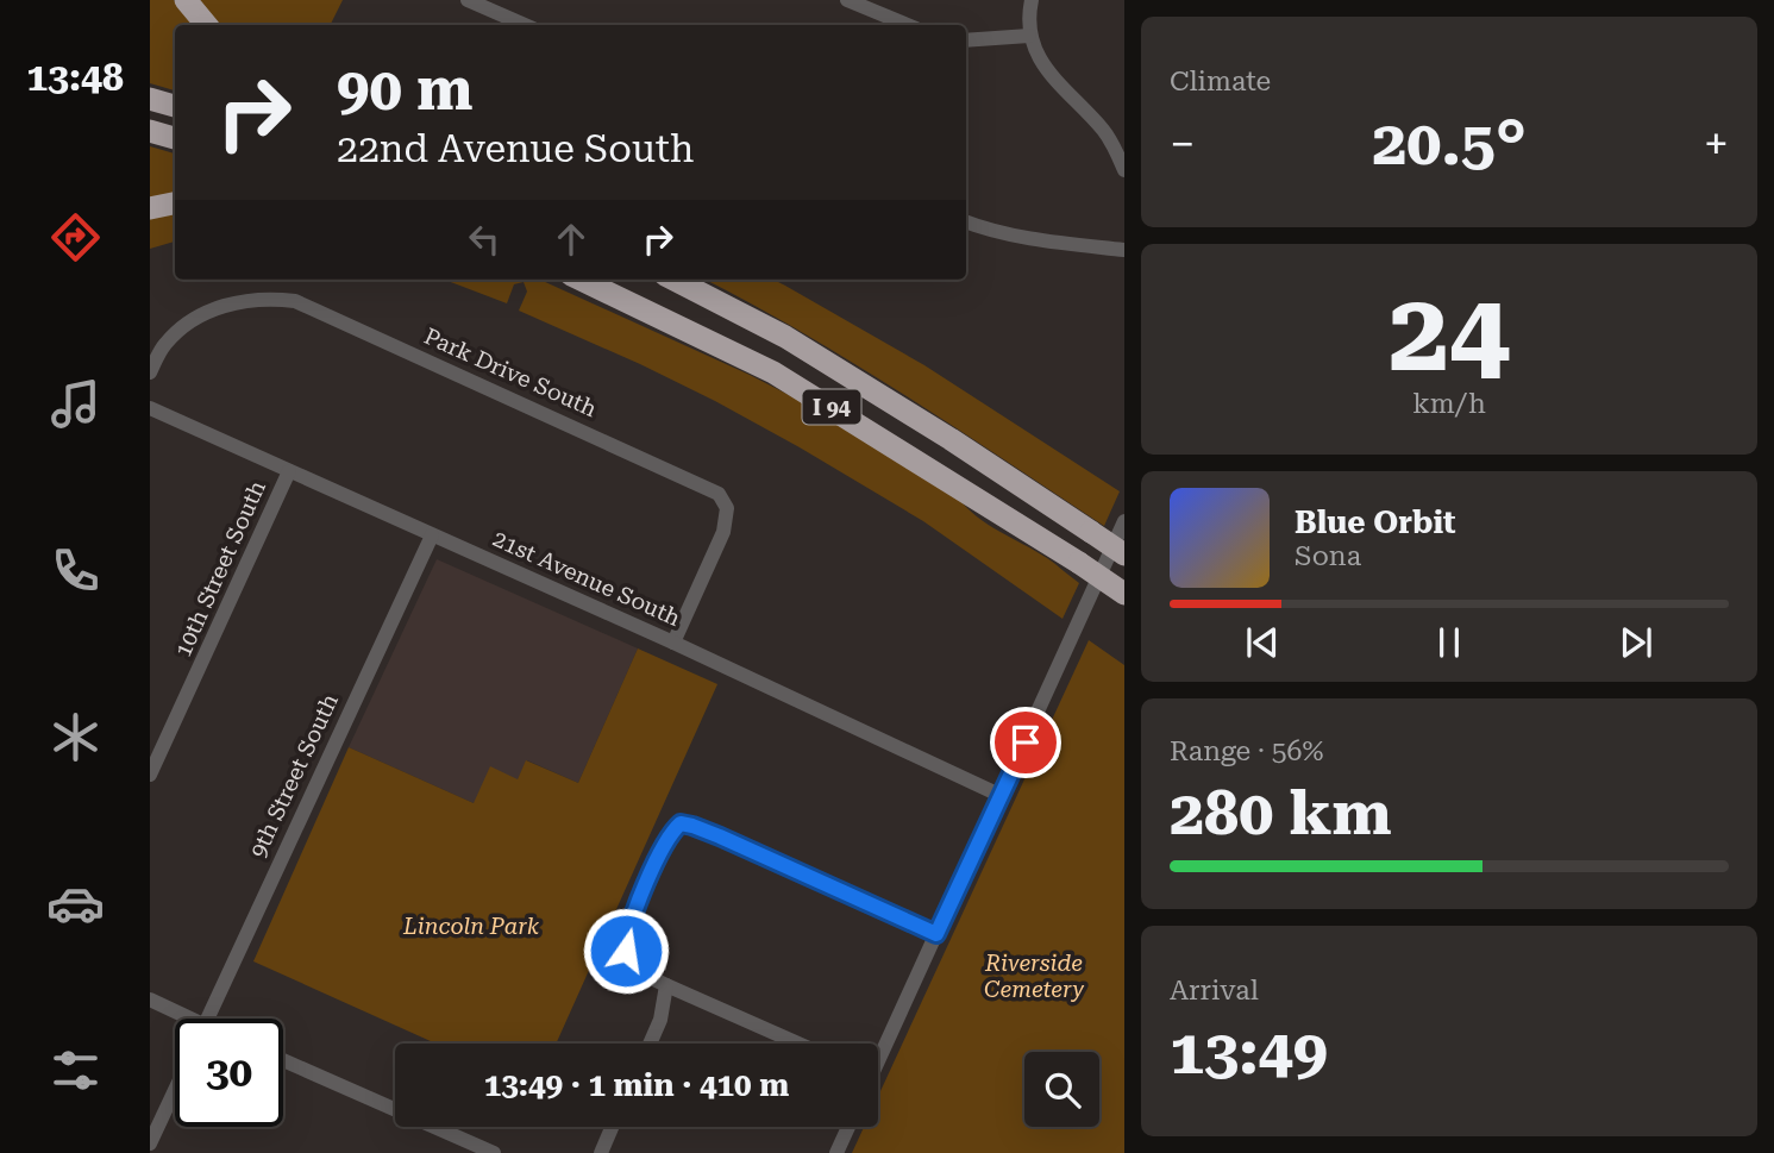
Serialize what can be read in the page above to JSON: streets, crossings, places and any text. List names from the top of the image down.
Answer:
{
  "streets": {
    "highway": ["I 94"],
    "street": [
      "Park Drive South",
      "10th Street South",
      "21st Avenue South",
      "9th Street South"
    ]
  },
  "crossings": [
    ["Park Drive South", "21st Avenue South"],
    ["10th Street South", "21st Avenue South"],
    ["21st Avenue South", "9th Street South"]
  ],
  "parks": ["Lincoln Park", "Riverside Cemetery"],
  "page": {
    "tabs": "13:48",
    "tile": [
      "Climate",
      ["24", "km/h"],
      ["Range · 56%", "280 km"],
      ["Arrival", "13:49"]
    ],
    "turn": ["90 m", "22nd Avenue South"],
    "heat": ["−", "20.5°", "+"],
    "song": ["Blue Orbit", "Sona"],
    "limit": "30",
    "trip": "13:49 · 1 min · 410 m"
  }
}
